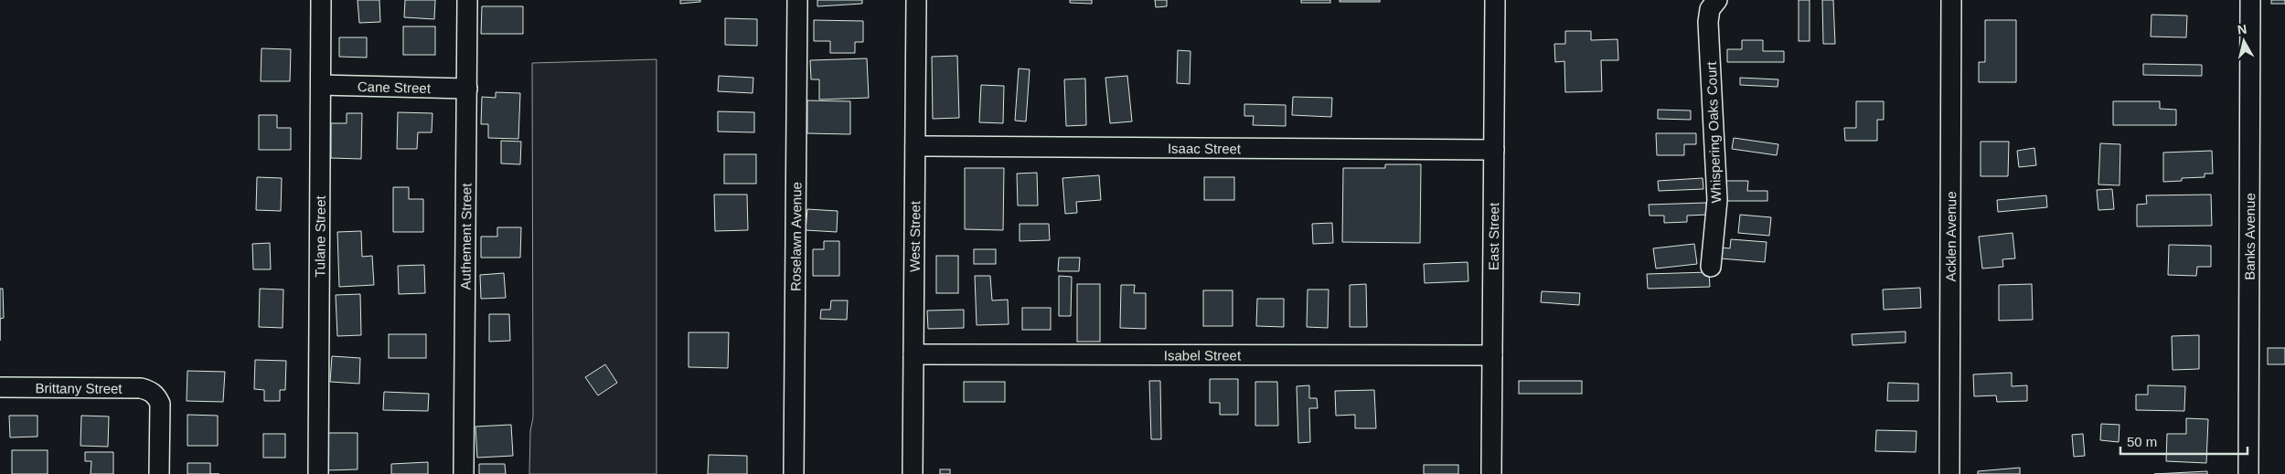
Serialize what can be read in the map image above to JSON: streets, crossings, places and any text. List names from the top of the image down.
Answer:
{
  "streets": {
    "street": [
      "Cane Street",
      "Whispering Oaks Court",
      "Isaac Street",
      "Tulane Street",
      "East Street",
      "Authement Street",
      "Roselawn Avenue",
      "West Street",
      "Acklen Avenue",
      "Banks Avenue",
      "Isabel Street",
      "Brittany Street"
    ]
  },
  "crossings": [
    ["Cane Street", "Tulane Street"],
    ["Cane Street", "Authement Street"],
    ["Isaac Street", "East Street"],
    ["Isaac Street", "West Street"],
    ["East Street", "Isabel Street"],
    ["West Street", "Isabel Street"]
  ],
  "scale_bar": "50 m",
  "north": "top"
}
